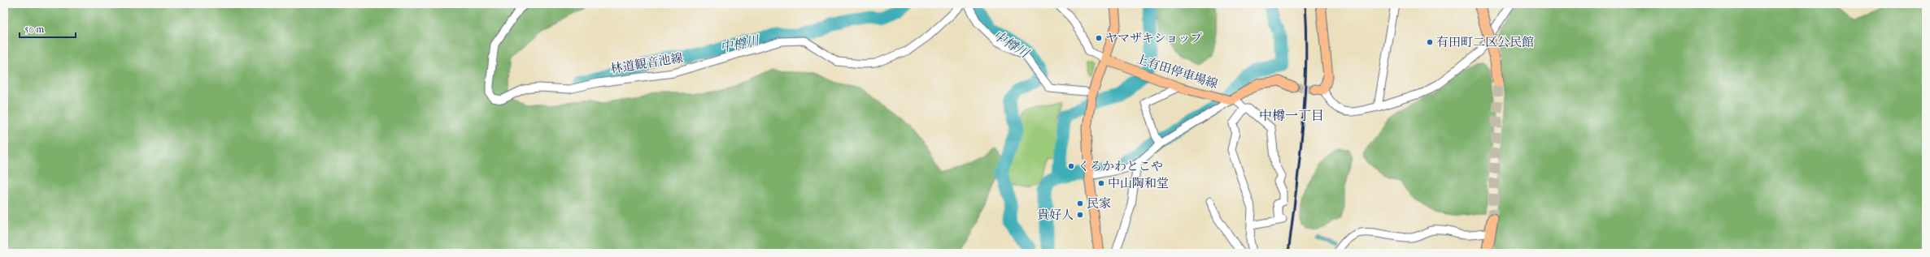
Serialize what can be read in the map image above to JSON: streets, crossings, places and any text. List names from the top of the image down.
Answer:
{
  "streets": {
    "main road": ["上有田停車場線"],
    "street": ["林道観音池線"]
  },
  "districts": ["中樽一丁目"],
  "water": ["中樽川"],
  "places": [
    "ヤマザキショップ",
    "有田町二区公民館",
    "くろかわとこや",
    "中山陶和堂",
    "民家",
    "貴好人"
  ],
  "scale_bar": "50 m"
}
